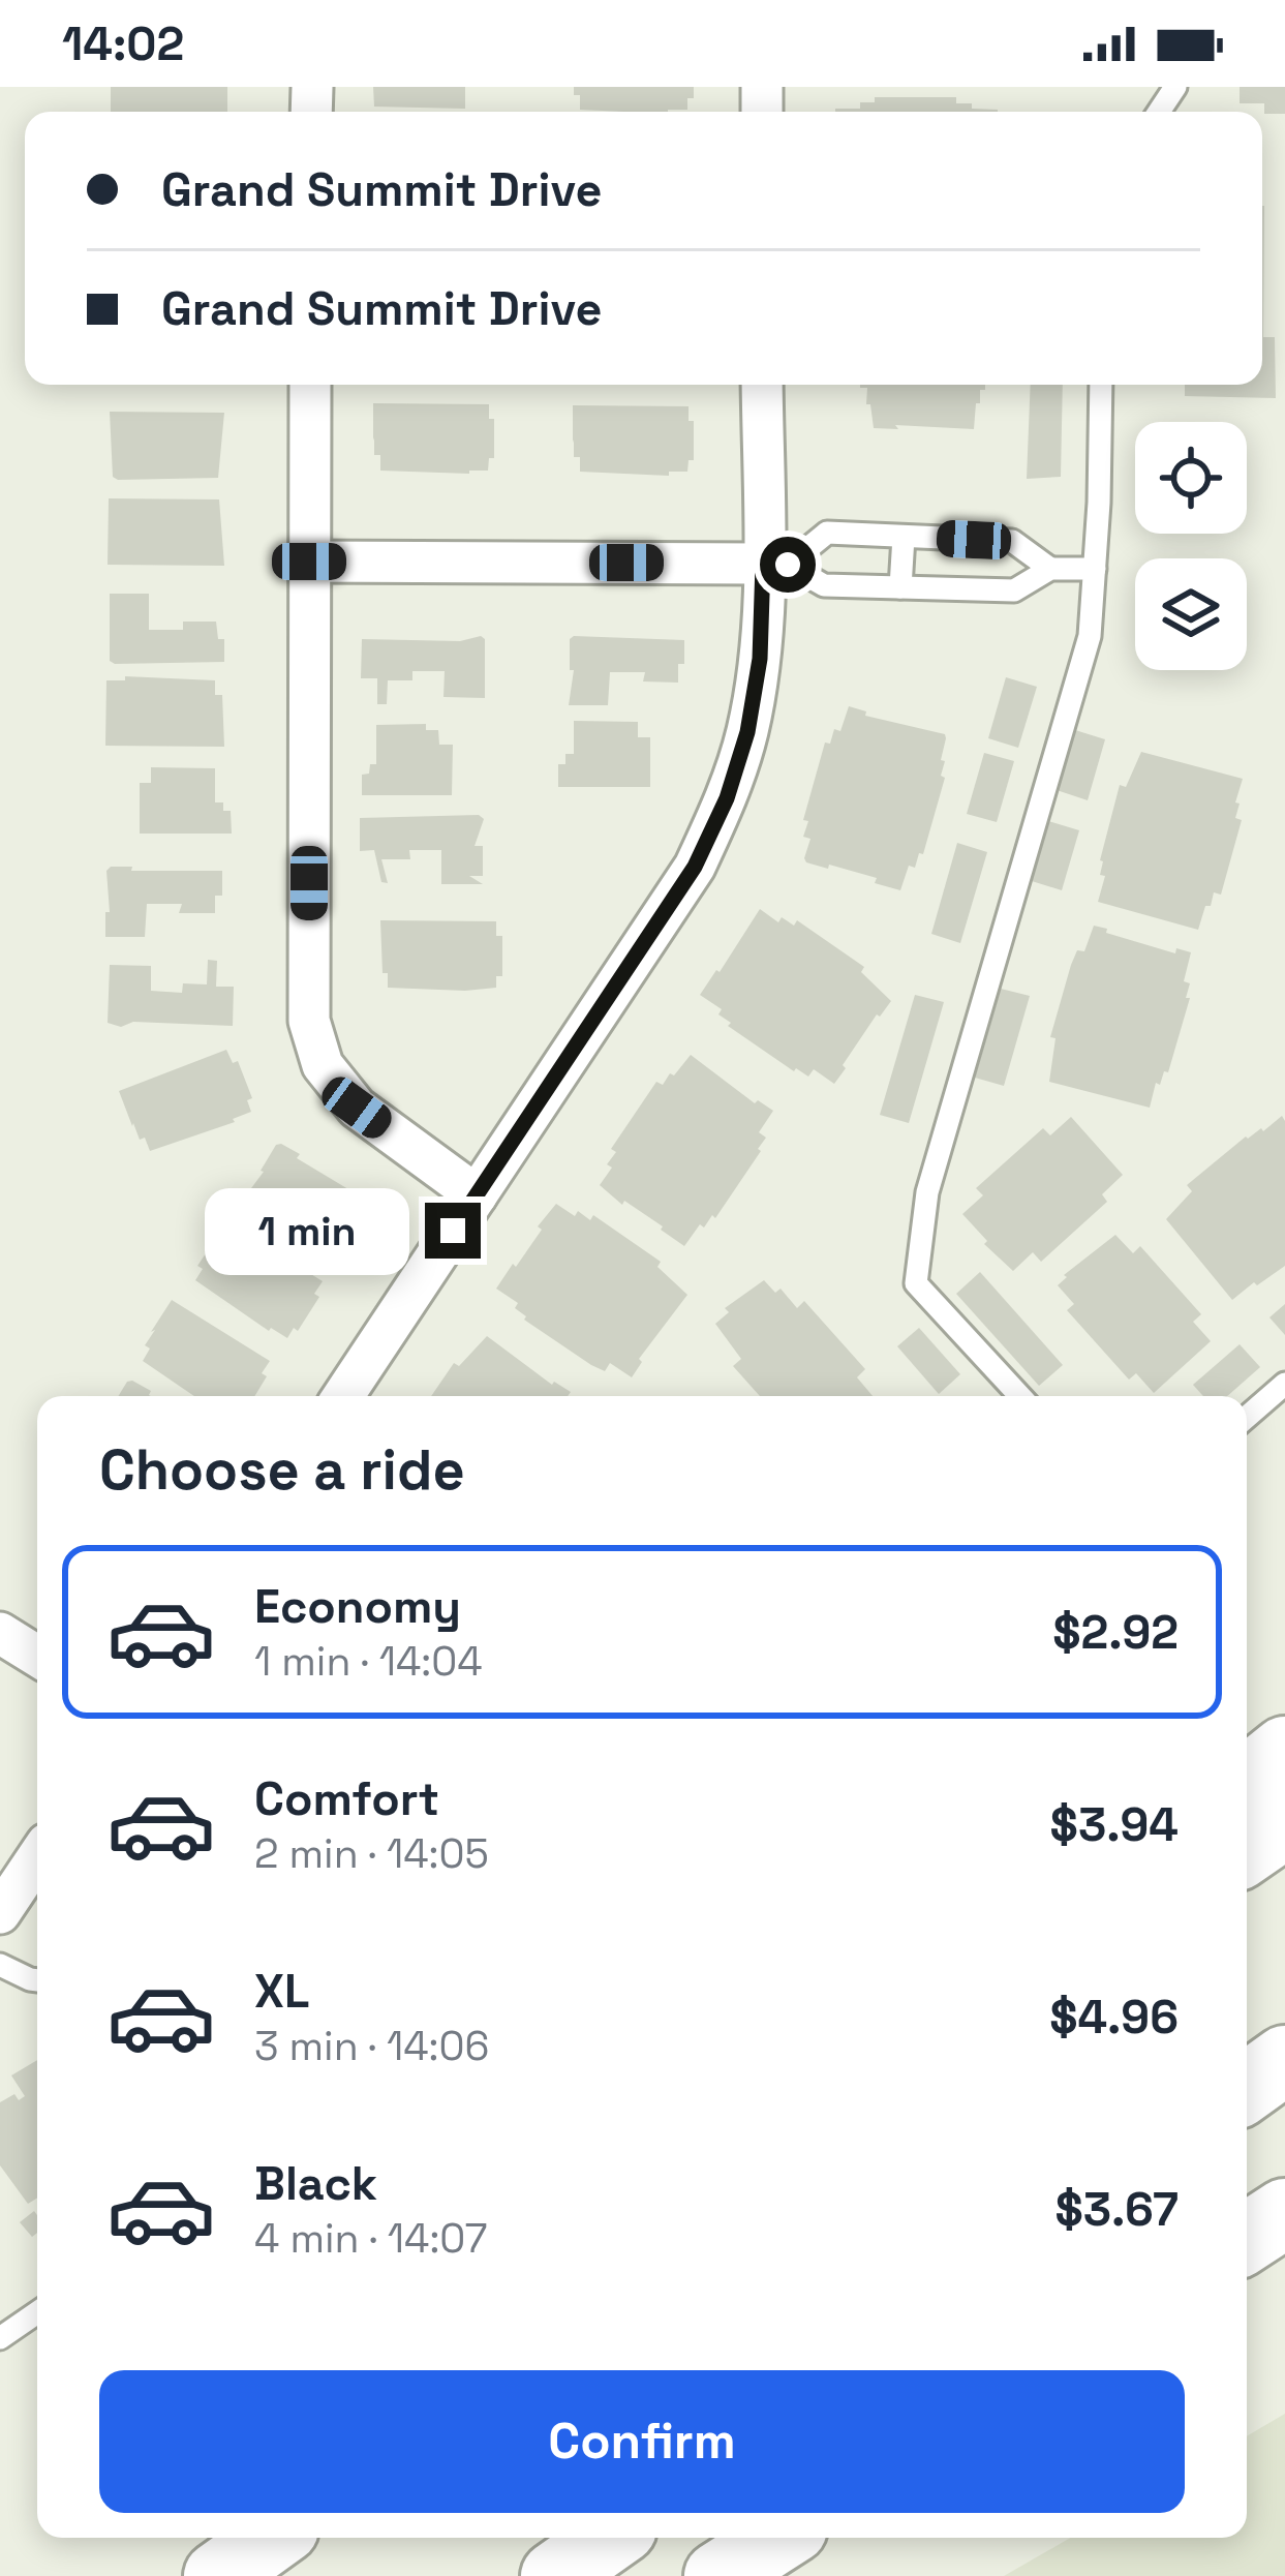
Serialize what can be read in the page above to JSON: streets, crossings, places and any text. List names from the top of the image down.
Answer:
{
  "page": {
    "status": "14:02",
    "banner": ["Grand Summit Drive", "Grand Summit Drive"],
    "bubble": "1 min",
    "heading": "Choose a ride",
    "list": [
      {
        "name": "Economy",
        "note": "1 min · 14:04",
        "value": "$2.92"
      },
      {
        "name": "Comfort",
        "note": "2 min · 14:05",
        "value": "$3.94"
      },
      {
        "name": "XL",
        "note": "3 min · 14:06",
        "value": "$4.96"
      },
      {
        "name": "Black",
        "note": "4 min · 14:07",
        "value": "$3.67"
      }
    ],
    "buttons": "Confirm"
  }
}
